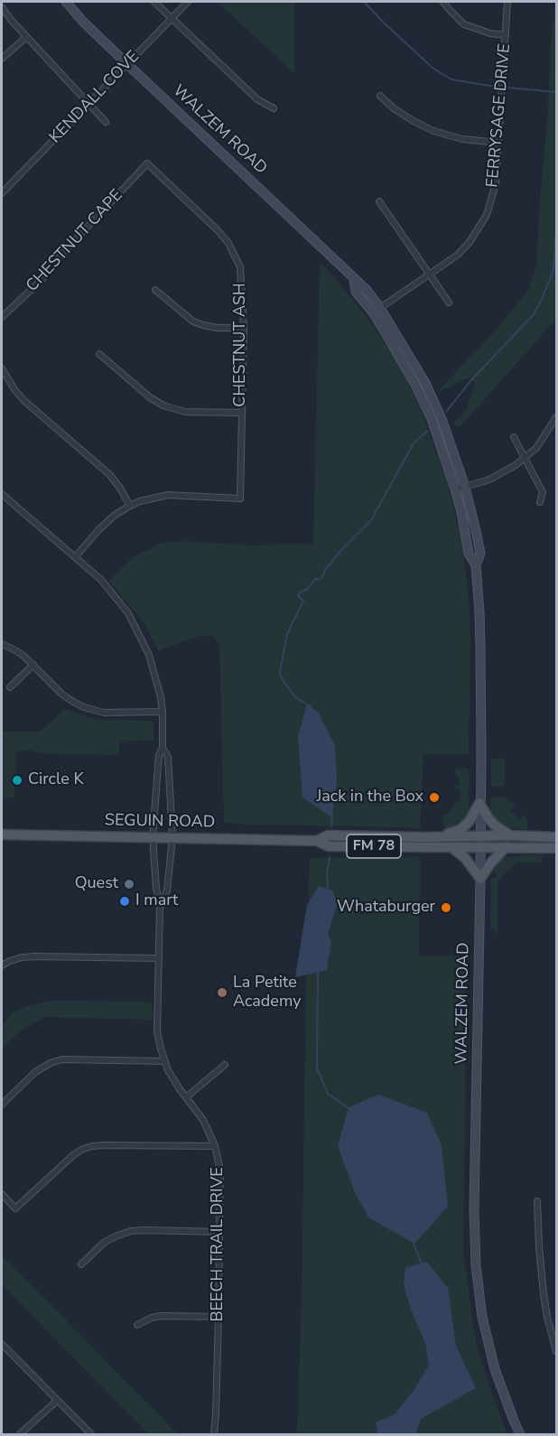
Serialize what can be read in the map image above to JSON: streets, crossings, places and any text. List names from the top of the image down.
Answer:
{
  "streets": {
    "main road": ["SEGUIN ROAD", "FM 78"],
    "street": [
      "KENDALL COVE",
      "FERRYSAGE DRIVE",
      "WALZEM ROAD",
      "CHESTNUT CAPE",
      "CHESTNUT ASH",
      "BEECH TRAIL DRIVE"
    ]
  },
  "crossings": [
    ["KENDALL COVE", "WALZEM ROAD"],
    ["FERRYSAGE DRIVE", "WALZEM ROAD"],
    ["WALZEM ROAD", "SEGUIN ROAD"],
    ["CHESTNUT CAPE", "CHESTNUT ASH"],
    ["SEGUIN ROAD", "BEECH TRAIL DRIVE"]
  ],
  "places": [
    "Circle K",
    "Jack in the Box",
    "Quest",
    "I mart",
    "Whataburger",
    "La Petite Academy"
  ]
}
